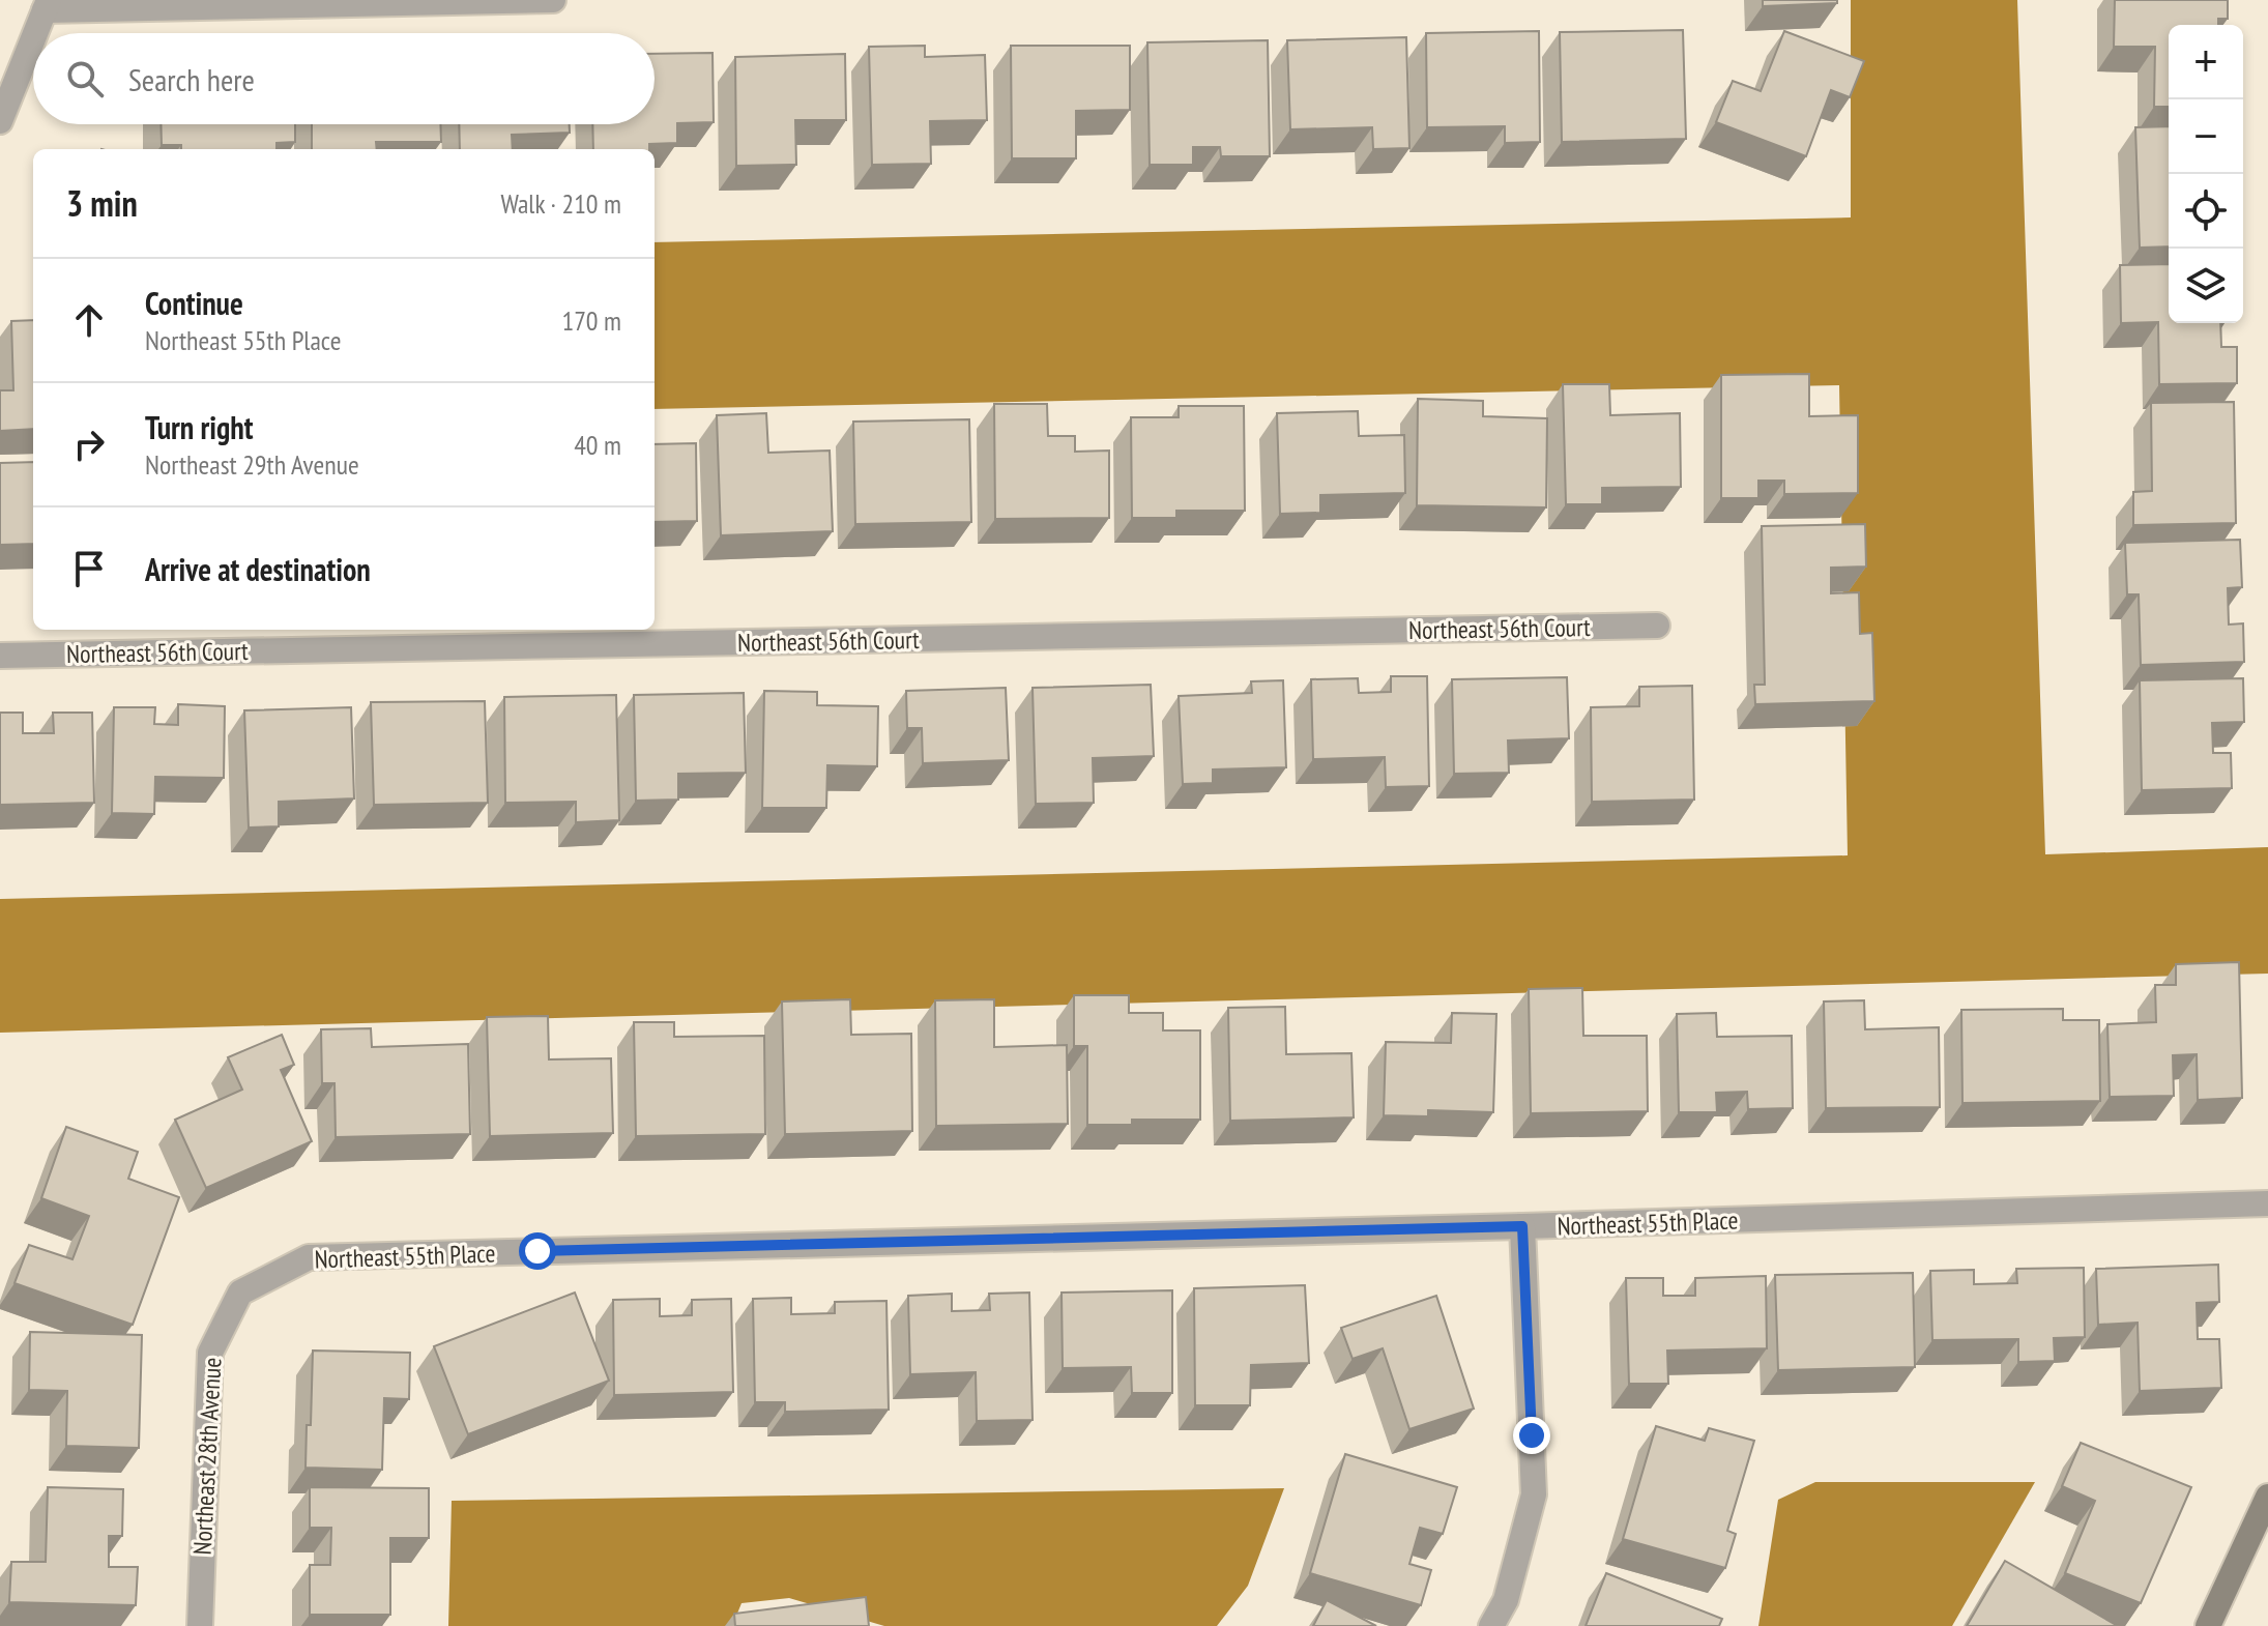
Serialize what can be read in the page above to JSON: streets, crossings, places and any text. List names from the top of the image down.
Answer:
{
  "streets": {
    "street": ["Northeast 56th Court", "Northeast 55th Place", "Northeast 28th Avenue"]
  },
  "crossings": [
    ["Northeast 55th Place", "Northeast 28th Avenue"]
  ],
  "page": {
    "map_buttons": ["+", "−"],
    "search": "Search here",
    "heading": ["3 min", "Walk · 210 m"],
    "list": [
      ["Continue", "Northeast 55th Place", "170 m"],
      ["Turn right", "Northeast 29th Avenue", "40 m"],
      "Arrive at destination"
    ]
  }
}
